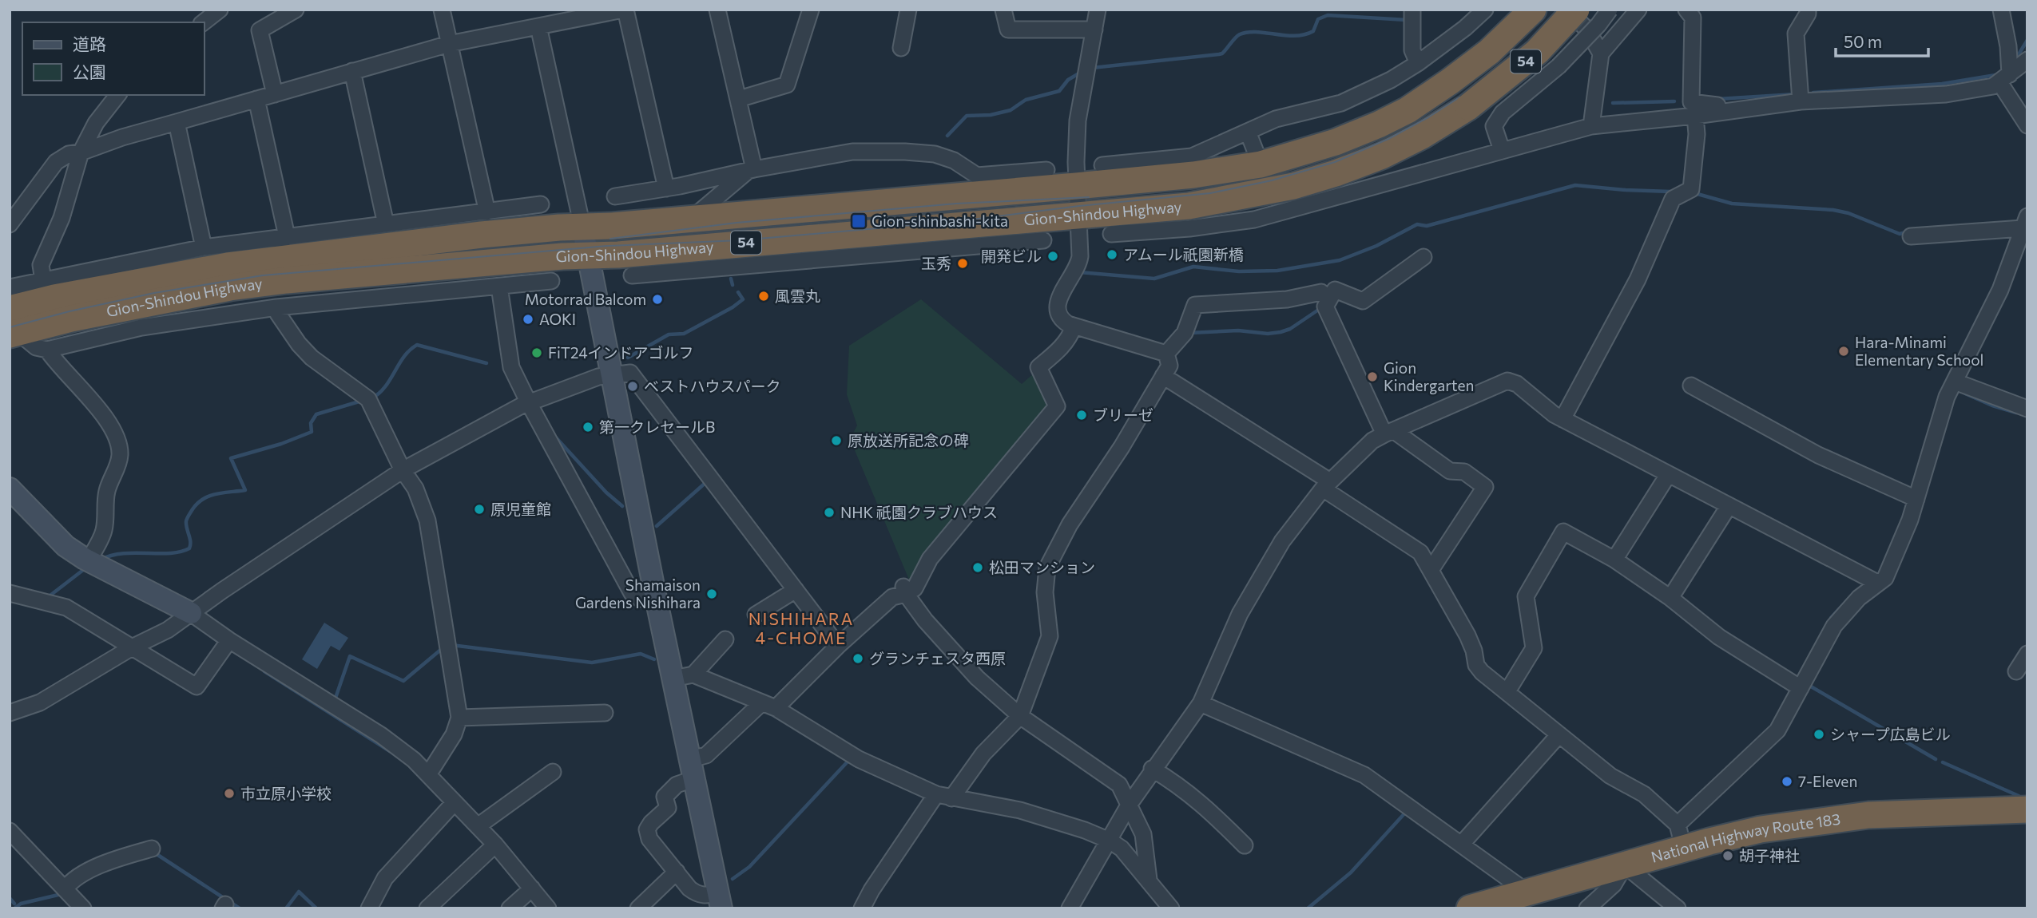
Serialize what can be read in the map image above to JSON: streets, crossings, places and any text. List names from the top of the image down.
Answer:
{
  "streets": {
    "highway": ["54", "Gion-Shindou Highway", "National Highway Route 183"]
  },
  "districts": ["NISHIHARA 4-CHOME"],
  "places": {
    "transit": ["Gion-shinbashi-kita"],
    "other": [
      "アムール祇園新橋",
      "開発ビル",
      "玉秀",
      "風雲丸",
      "Motorrad Balcom",
      "AOKI",
      "Hara-Minami Elementary School",
      "FiT24インドアゴルフ",
      "Gion Kindergarten",
      "ベストハウスパーク",
      "ブリーゼ",
      "第一クレセールB",
      "原放送所記念の碑",
      "原児童館",
      "NHK 祇園クラブハウス",
      "松田マンション",
      "Shamaison Gardens Nishihara",
      "グランチェスタ西原",
      "シャープ広島ビル",
      "7-Eleven",
      "市立原小学校",
      "胡子神社"
    ]
  },
  "legend": ["道路", "公園"],
  "scale_bar": "50 m"
}
